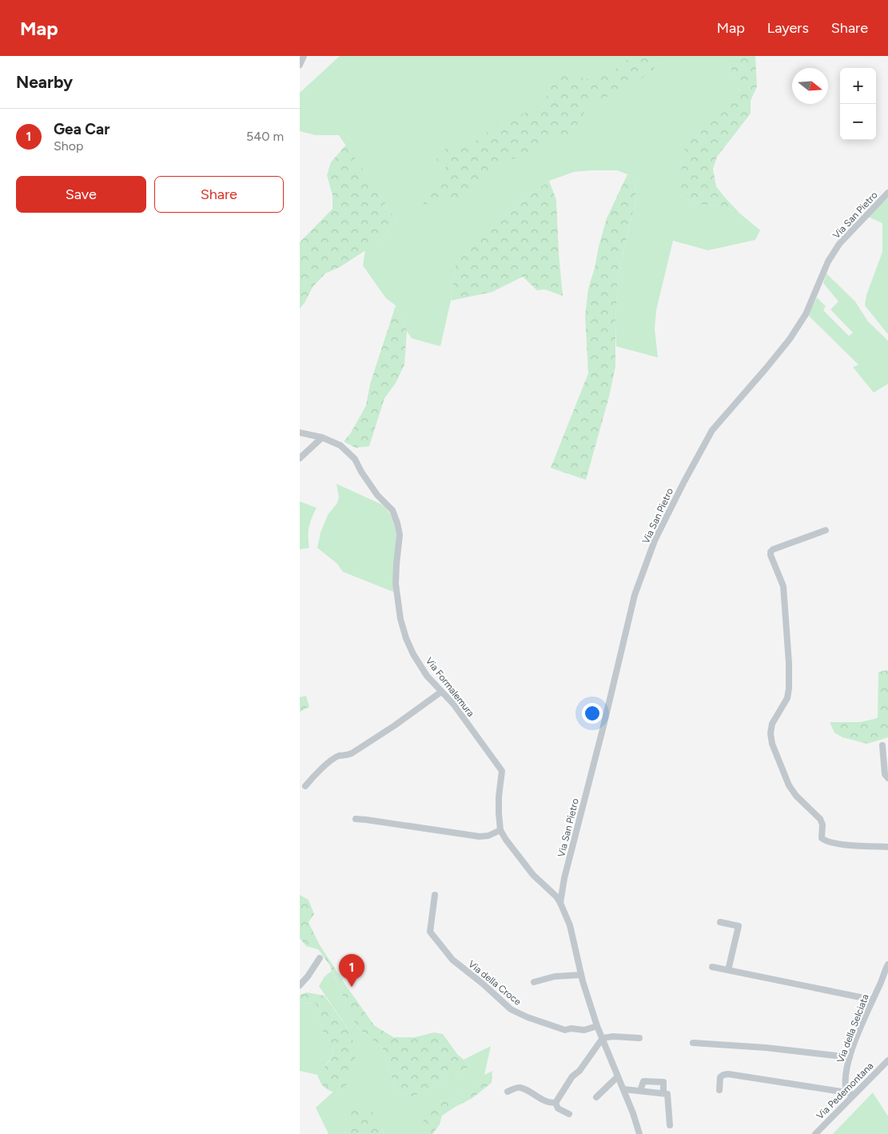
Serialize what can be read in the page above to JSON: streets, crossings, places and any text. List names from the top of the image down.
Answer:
{
  "streets": {
    "street": [
      "Via San Pietro",
      "Via Formalemura",
      "Via della Croce",
      "Via della Selciata",
      "Via Pedemontana"
    ]
  },
  "crossings": [
    ["Via San Pietro", "Via Formalemura"]
  ],
  "north": "right",
  "page": {
    "header": "Map",
    "nav": ["Map", "Layers", "Share"],
    "heading": "Nearby",
    "map_buttons": ["+", "−"],
    "list": [
      {
        "mark": "1",
        "name": "Gea Car",
        "note": "Shop",
        "value": "540 m"
      }
    ],
    "buttons": ["Save", "Share"],
    "pins": "1"
  }
}
